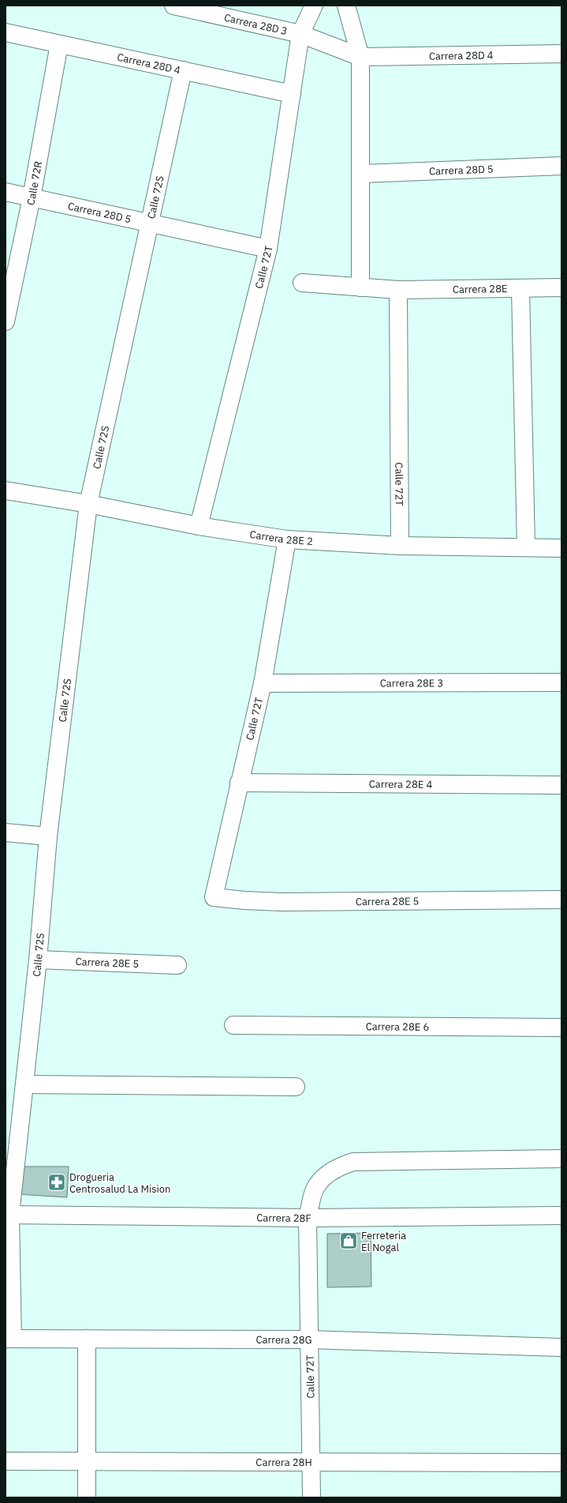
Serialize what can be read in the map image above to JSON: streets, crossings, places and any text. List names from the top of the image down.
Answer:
{
  "streets": {
    "street": [
      "Carrera 28D 3",
      "Carrera 28D 4",
      "Carrera 28D 5",
      "Calle 72R",
      "Calle 72S",
      "Calle 72T",
      "Carrera 28E",
      "Carrera 28E 2",
      "Carrera 28E 3",
      "Carrera 28E 4",
      "Carrera 28E 5",
      "Carrera 28E 6",
      "Carrera 28F",
      "Carrera 28G",
      "Carrera 28H"
    ]
  },
  "crossings": [
    ["Carrera 28D 3", "Carrera 28D 4"],
    ["Carrera 28D 3", "Calle 72T"],
    ["Carrera 28D 4", "Calle 72R"],
    ["Carrera 28D 4", "Calle 72S"],
    ["Carrera 28D 4", "Calle 72T"],
    ["Carrera 28D 5", "Calle 72R"],
    ["Carrera 28D 5", "Calle 72S"],
    ["Carrera 28D 5", "Calle 72T"],
    ["Calle 72S", "Carrera 28E 2"],
    ["Calle 72S", "Carrera 28E 5"],
    ["Calle 72S", "Carrera 28F"],
    ["Calle 72S", "Carrera 28G"],
    ["Calle 72T", "Carrera 28E"],
    ["Calle 72T", "Carrera 28E 2"],
    ["Calle 72T", "Carrera 28E 3"],
    ["Calle 72T", "Carrera 28E 4"],
    ["Calle 72T", "Carrera 28E 5"],
    ["Calle 72T", "Carrera 28F"],
    ["Calle 72T", "Carrera 28G"],
    ["Calle 72T", "Carrera 28H"]
  ],
  "places": {
    "pharmacy": ["Drogueria Centrosalud La Mision"],
    "shop": ["Ferreteria El Nogal"]
  }
}
